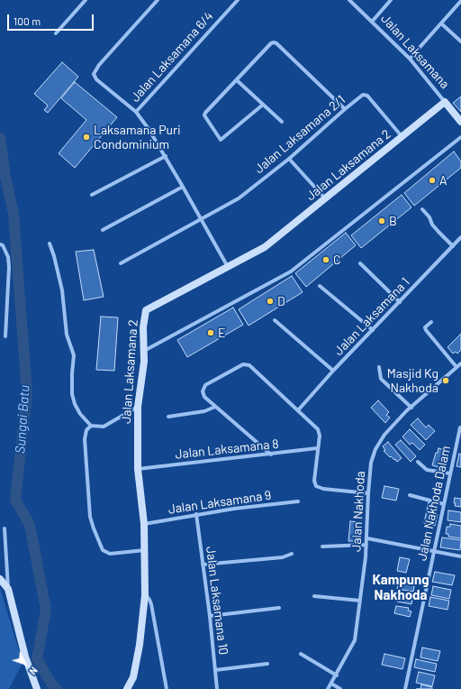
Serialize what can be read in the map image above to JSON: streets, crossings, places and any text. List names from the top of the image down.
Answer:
{
  "streets": {
    "street": [
      "Jalan Laksamana",
      "Jalan Laksamana 6/4",
      "Jalan Laksamana 2/1",
      "Jalan Laksamana 2",
      "Jalan Laksamana 1",
      "Jalan Laksamana 8",
      "Jalan Laksamana 9",
      "Jalan Nakhoda Dalam",
      "Jalan Nakhoda",
      "Jalan Laksamana 10"
    ]
  },
  "crossings": [
    ["Jalan Laksamana", "Jalan Laksamana 2"],
    ["Jalan Laksamana 2/1", "Jalan Laksamana 2"],
    ["Jalan Laksamana 2", "Jalan Laksamana 8"],
    ["Jalan Laksamana 2", "Jalan Laksamana 9"],
    ["Jalan Laksamana 9", "Jalan Laksamana 10"]
  ],
  "districts": ["Kampung Nakhoda"],
  "water": ["Sungai Batu"],
  "places": [
    "Laksamana Puri Condominium",
    "A",
    "B",
    "C",
    "D",
    "E",
    "Masjid Kg Nakhoda"
  ],
  "scale_bar": "100 m",
  "north": "bottom right"
}
